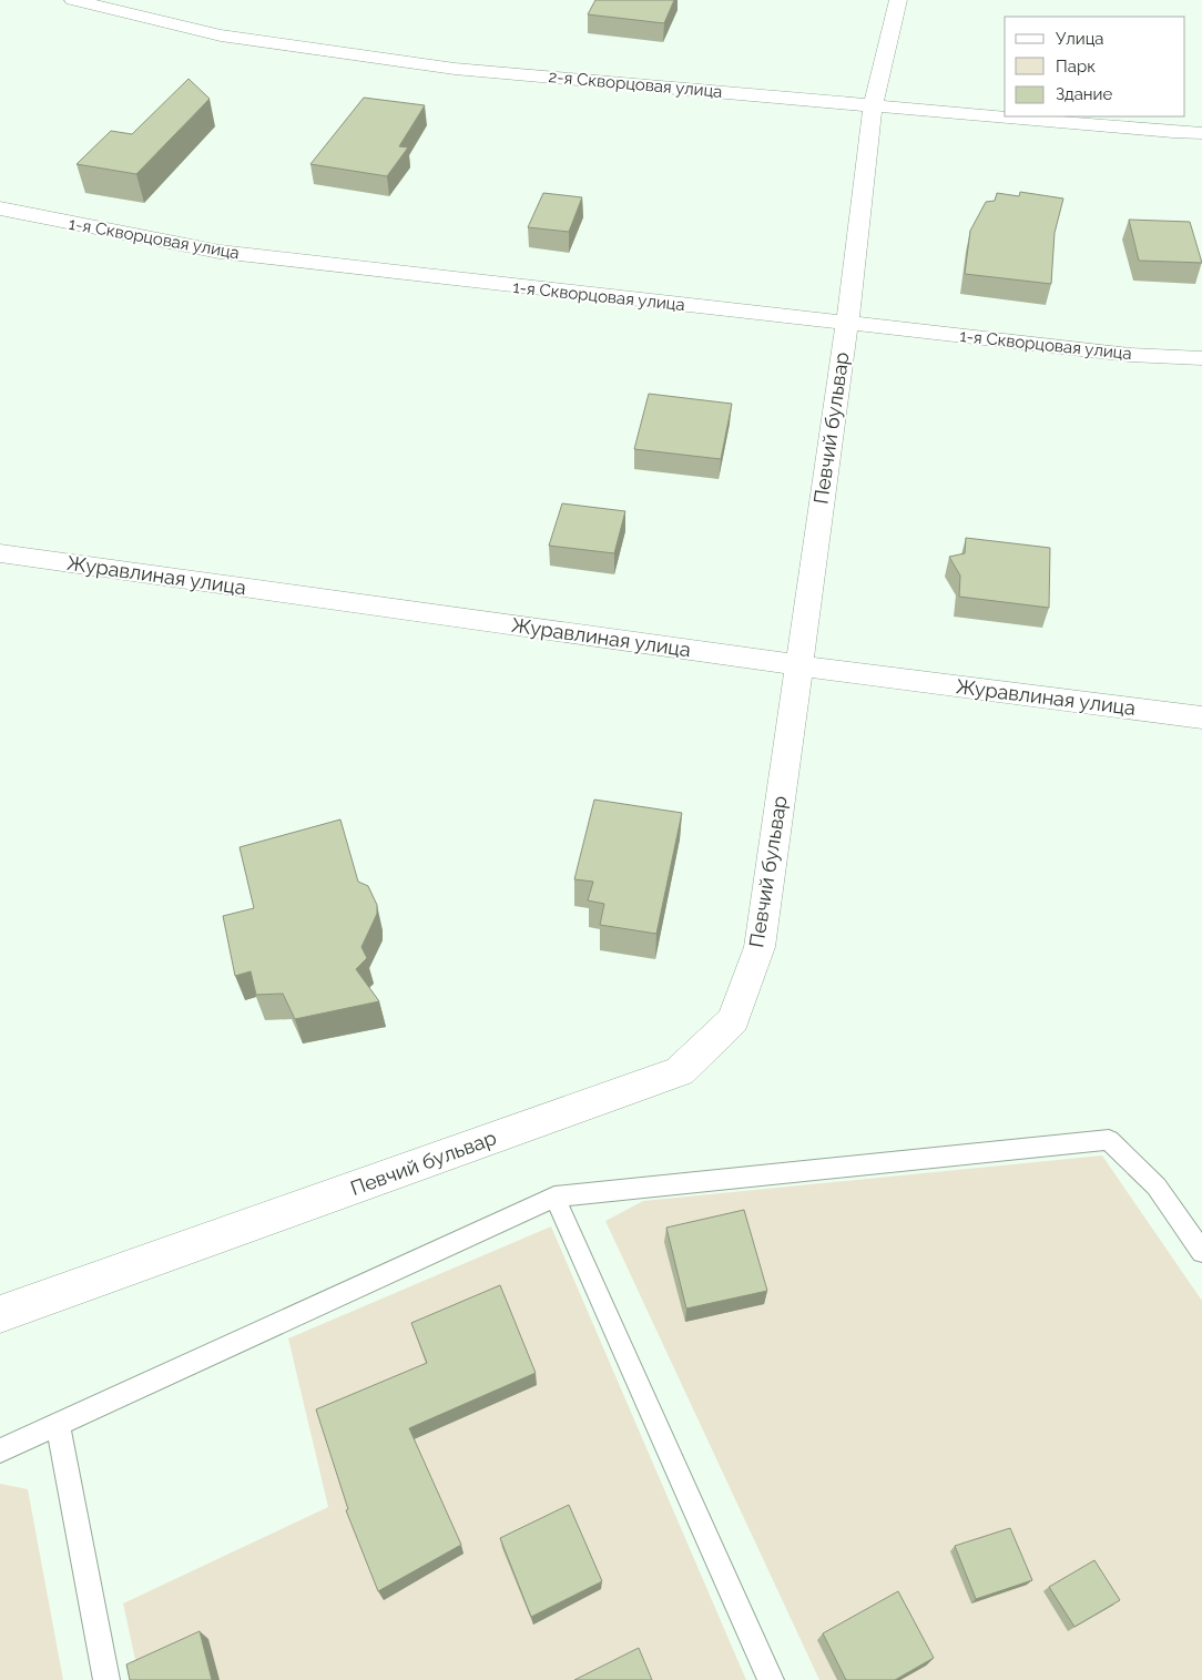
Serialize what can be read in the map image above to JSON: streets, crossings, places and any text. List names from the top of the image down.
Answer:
{
  "streets": {
    "street": [
      "2-я Скворцовая улица",
      "1-я Скворцовая улица",
      "Певчий бульвар",
      "Журавлиная улица"
    ]
  },
  "crossings": [
    ["2-я Скворцовая улица", "Певчий бульвар"],
    ["1-я Скворцовая улица", "Певчий бульвар"],
    ["Певчий бульвар", "Журавлиная улица"]
  ],
  "legend": ["Улица", "Парк", "Здание"]
}
